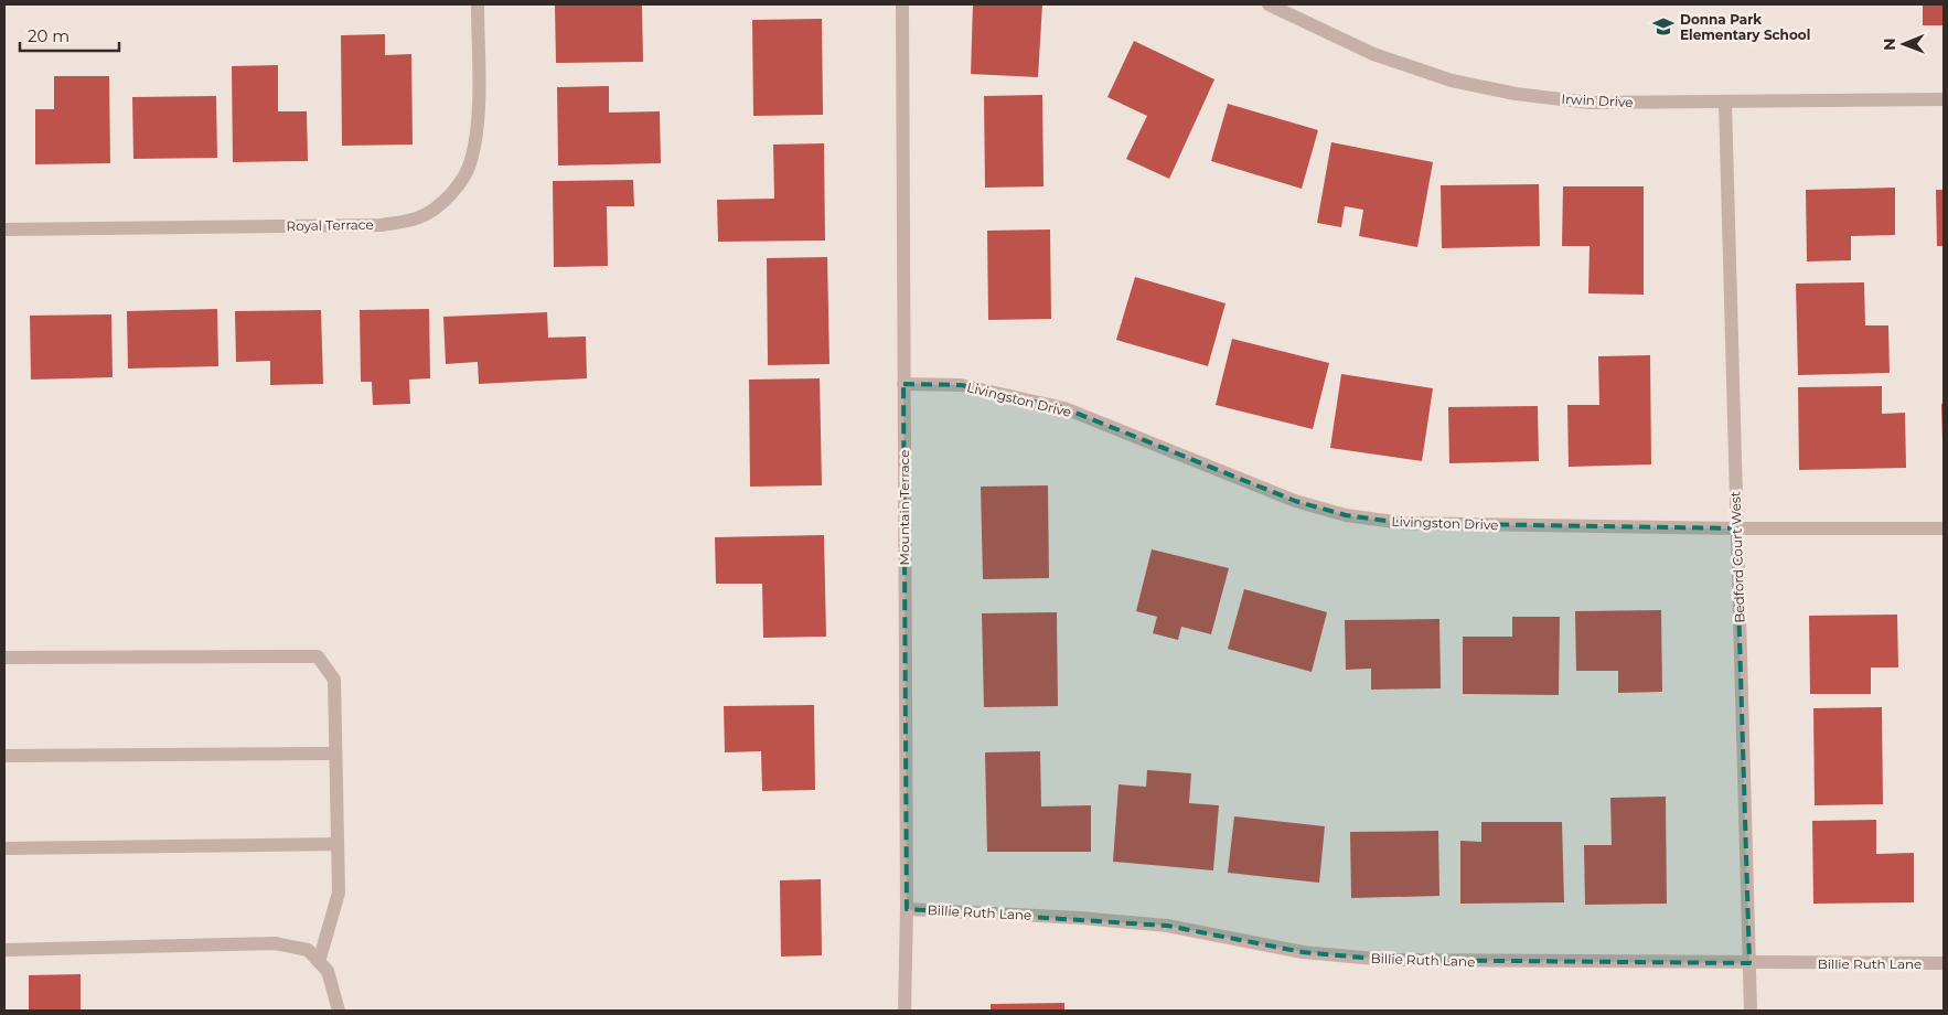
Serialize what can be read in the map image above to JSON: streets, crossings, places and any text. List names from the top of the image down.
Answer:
{
  "streets": {
    "street": [
      "Irwin Drive",
      "Royal Terrace",
      "Livingston Drive",
      "Mountain Terrace",
      "Bedford Court West",
      "Billie Ruth Lane"
    ]
  },
  "crossings": [
    ["Irwin Drive", "Bedford Court West"],
    ["Livingston Drive", "Mountain Terrace"],
    ["Livingston Drive", "Bedford Court West"],
    ["Mountain Terrace", "Billie Ruth Lane"],
    ["Bedford Court West", "Billie Ruth Lane"]
  ],
  "places": {
    "school or university": ["Donna Park Elementary School"]
  },
  "scale_bar": "20 m",
  "north": "left"
}
